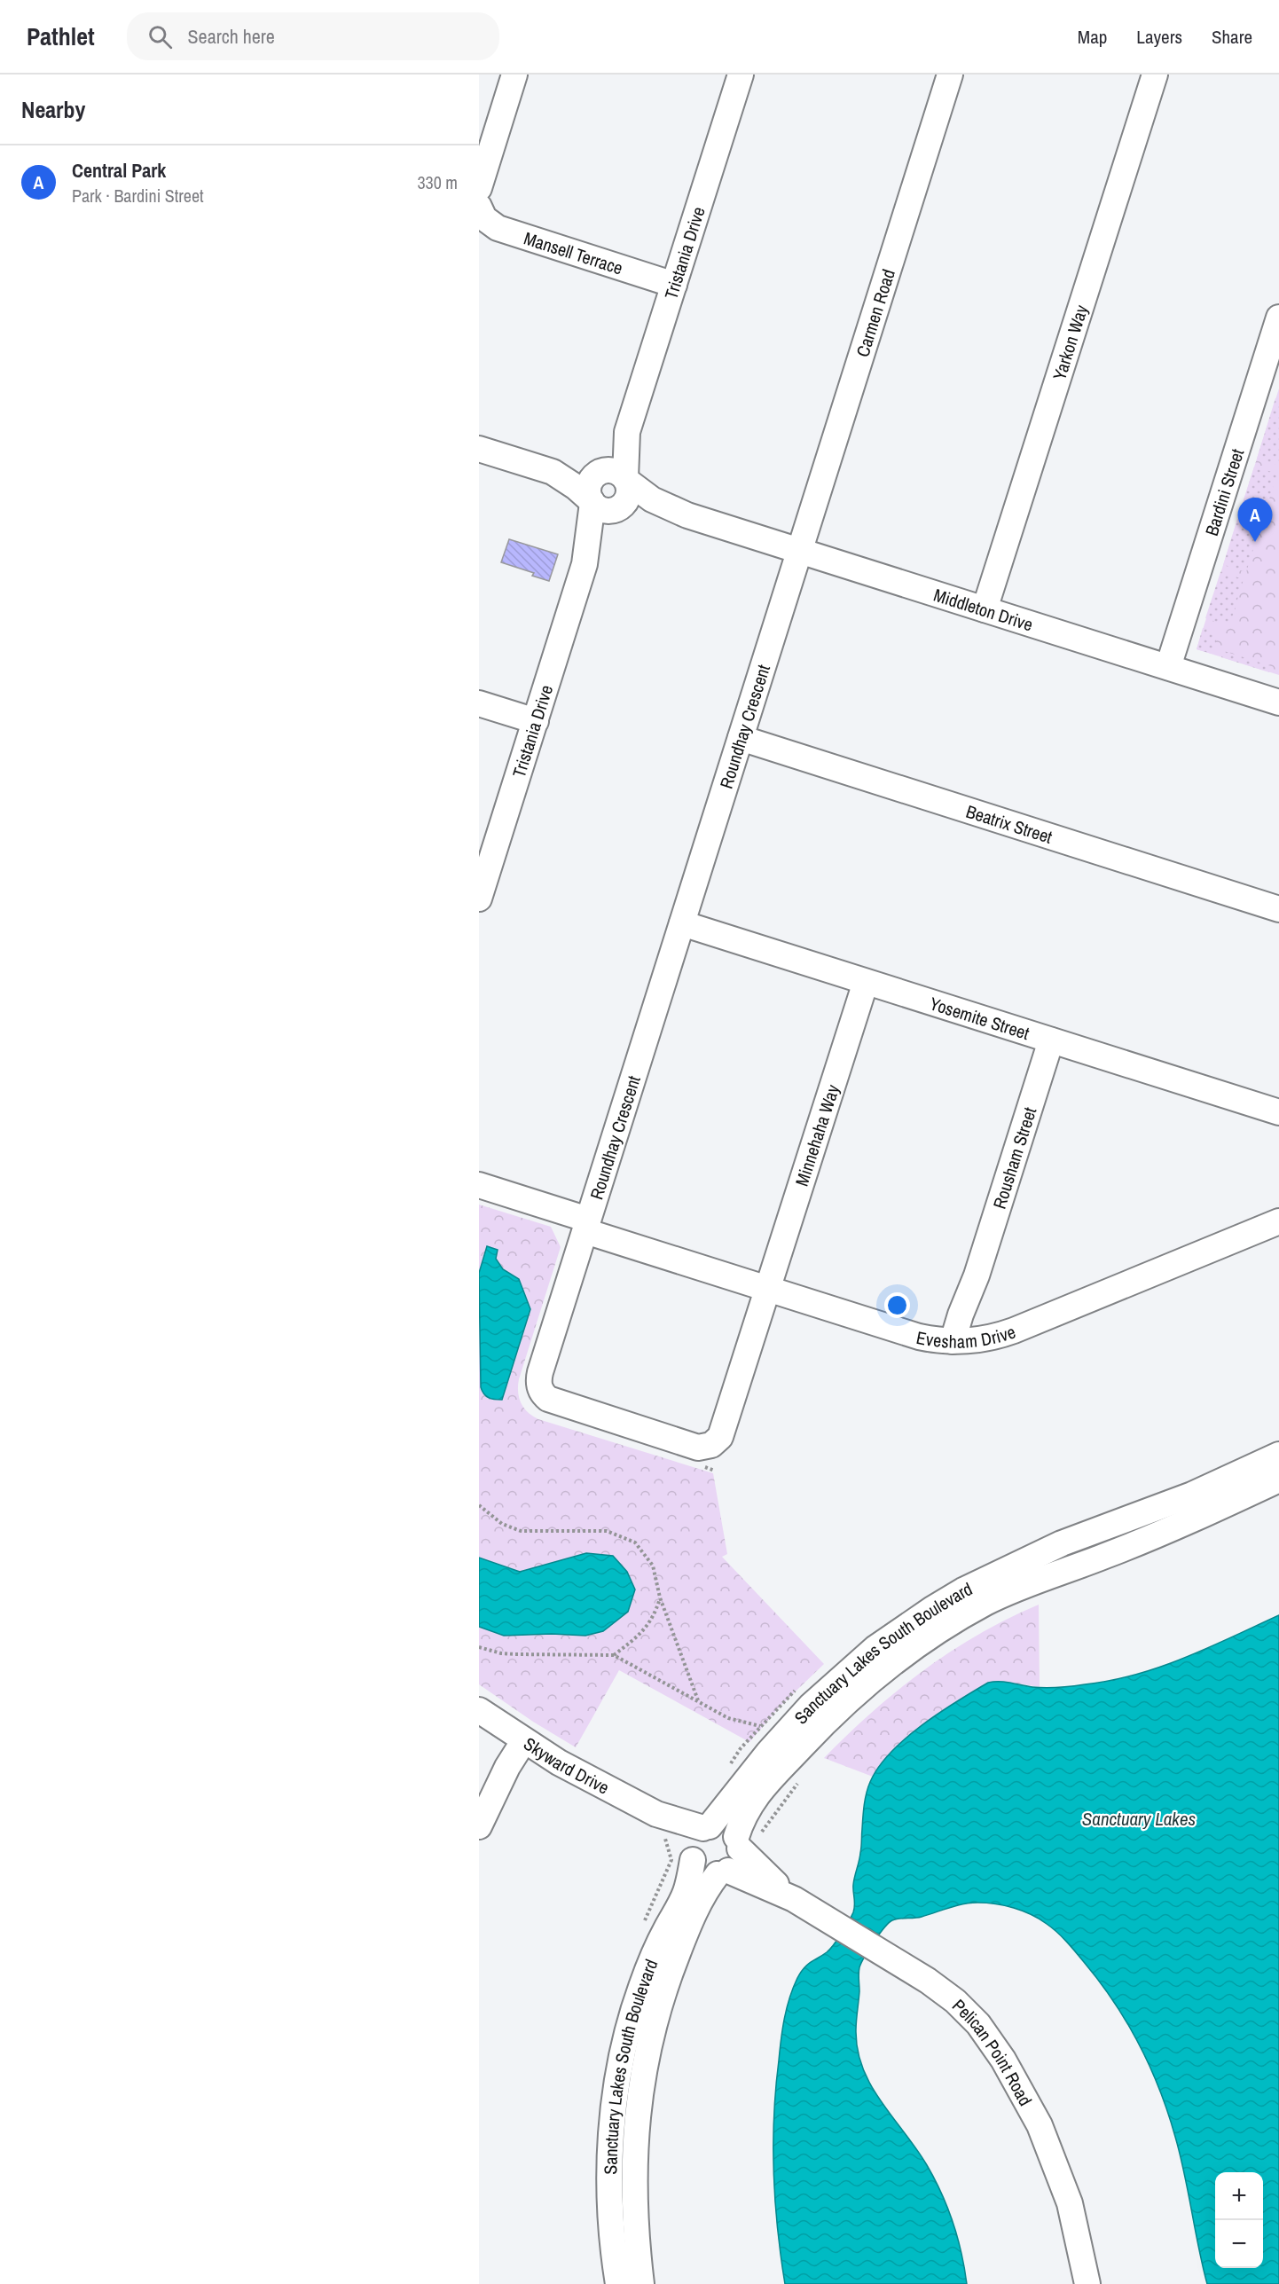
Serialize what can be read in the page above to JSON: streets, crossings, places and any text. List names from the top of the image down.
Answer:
{
  "streets": {
    "street": [
      "Mansell Terrace",
      "Tristania Drive",
      "Carmen Road",
      "Yarkon Way",
      "Bardini Street",
      "Middleton Drive",
      "Roundhay Crescent",
      "Beatrix Street",
      "Yosemite Street",
      "Minnehaha Way",
      "Rousham Street",
      "Evesham Drive",
      "Sanctuary Lakes South Boulevard",
      "Skyward Drive",
      "Pelican Point Road"
    ]
  },
  "crossings": [
    ["Mansell Terrace", "Tristania Drive"],
    ["Tristania Drive", "Middleton Drive"],
    ["Carmen Road", "Middleton Drive"],
    ["Carmen Road", "Roundhay Crescent"],
    ["Yarkon Way", "Middleton Drive"],
    ["Bardini Street", "Middleton Drive"],
    ["Middleton Drive", "Roundhay Crescent"],
    ["Roundhay Crescent", "Beatrix Street"],
    ["Roundhay Crescent", "Yosemite Street"],
    ["Roundhay Crescent", "Minnehaha Way"],
    ["Roundhay Crescent", "Evesham Drive"],
    ["Yosemite Street", "Minnehaha Way"],
    ["Yosemite Street", "Rousham Street"],
    ["Minnehaha Way", "Evesham Drive"],
    ["Rousham Street", "Evesham Drive"],
    ["Sanctuary Lakes South Boulevard", "Skyward Drive"],
    ["Sanctuary Lakes South Boulevard", "Pelican Point Road"],
    ["Skyward Drive", "Pelican Point Road"]
  ],
  "water": ["Sanctuary Lakes"],
  "page": {
    "header": "Pathlet",
    "search": "Search here",
    "nav": ["Map", "Layers", "Share"],
    "heading": "Nearby",
    "list": [
      {
        "mark": "A",
        "name": "Central Park",
        "note": "Park · Bardini Street",
        "value": "330 m"
      }
    ],
    "pins": "A",
    "map_buttons": ["+", "−"]
  }
}
